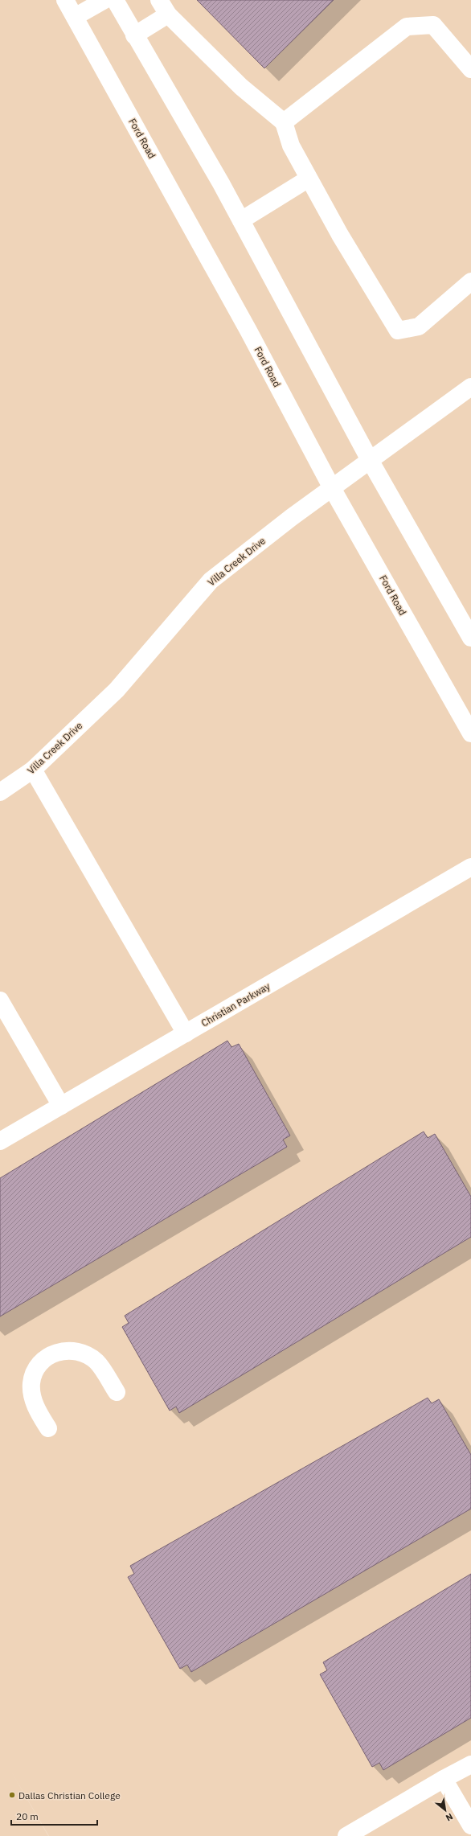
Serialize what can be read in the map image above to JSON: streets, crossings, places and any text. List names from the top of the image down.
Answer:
{
  "streets": {
    "street": ["Ford Road", "Villa Creek Drive", "Christian Parkway"]
  },
  "crossings": [
    ["Ford Road", "Villa Creek Drive"]
  ],
  "places": ["Dallas Christian College"],
  "scale_bar": "20 m",
  "north": "bottom right"
}
